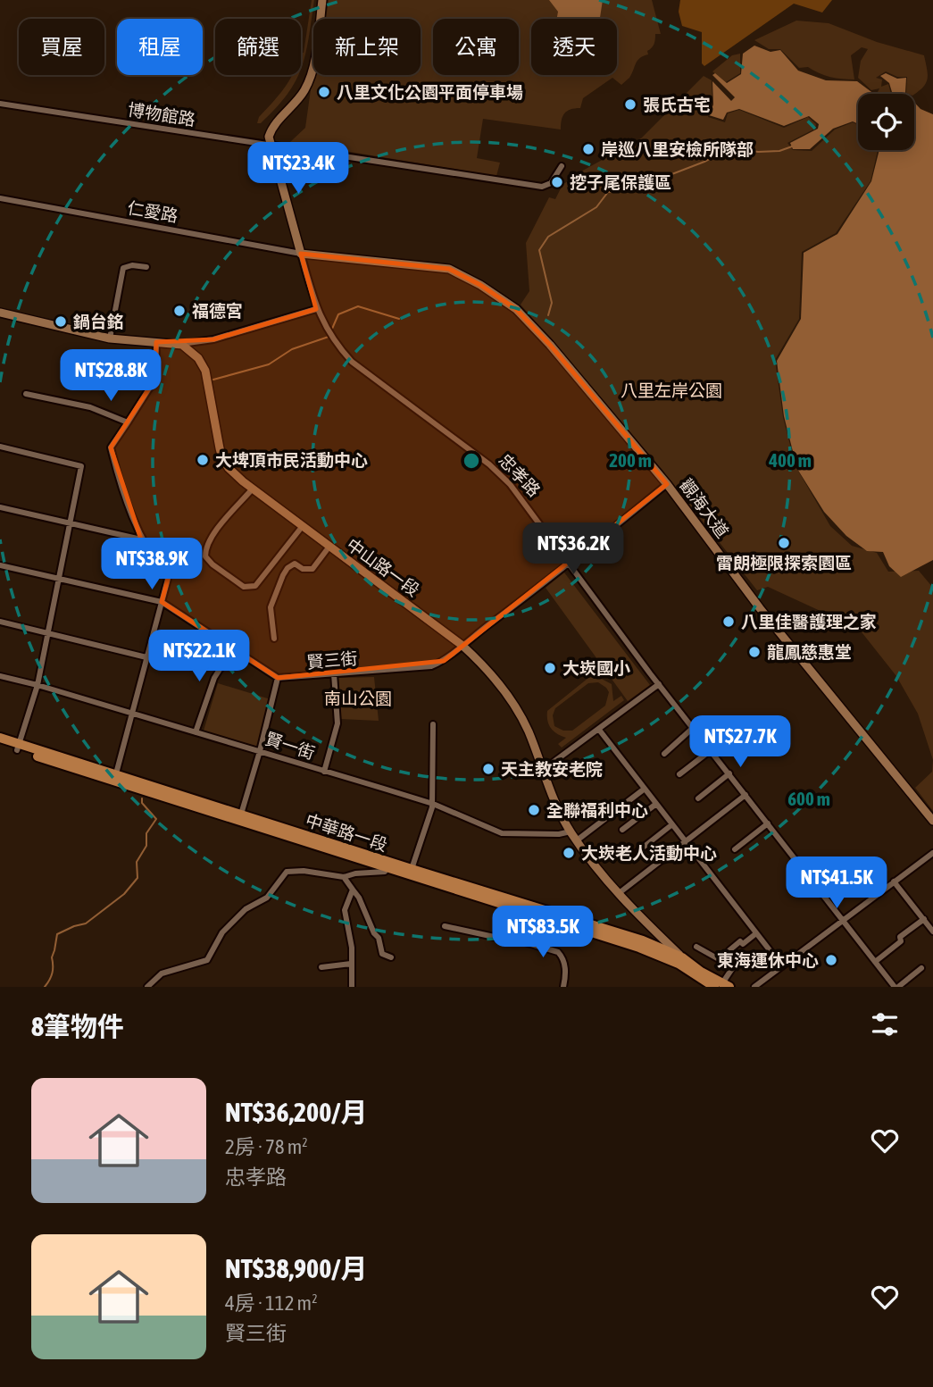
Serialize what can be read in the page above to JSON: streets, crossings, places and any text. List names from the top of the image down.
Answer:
{
  "streets": {
    "main road": ["中華路一段"],
    "street": [
      "博物館路",
      "仁愛路",
      "忠孝路",
      "觀海大道",
      "中山路一段",
      "賢三街",
      "賢一街"
    ]
  },
  "crossings": [
    ["博物館路", "忠孝路"],
    ["仁愛路", "忠孝路"],
    ["仁愛路", "觀海大道"],
    ["忠孝路", "觀海大道"],
    ["忠孝路", "賢三街"],
    ["觀海大道", "賢三街"],
    ["中山路一段", "賢三街"],
    ["中山路一段", "賢一街"],
    ["中山路一段", "中華路一段"]
  ],
  "parks": ["八里左岸公園", "南山公園"],
  "places": [
    "八里文化公園平面停車場",
    "張氏古宅",
    "岸巡八里安檢所隊部",
    "挖子尾保護區",
    "福德宮",
    "鍋台銘",
    "大埤頂市民活動中心",
    "雷朗極限探索園區",
    "八里佳醫護理之家",
    "龍鳳慈惠堂",
    "大崁國小",
    "天主教安老院",
    "全聯福利中心",
    "大崁老人活動中心",
    "東海運休中心"
  ],
  "page": {
    "chip": [
      "買屋",
      "租屋",
      "篩選",
      "新上架",
      "公寓",
      "透天"
    ],
    "price": [
      "NT$23.4K",
      "NT$28.8K",
      "NT$36.2K",
      "NT$38.9K",
      "NT$22.1K",
      "NT$27.7K",
      "NT$41.5K",
      "NT$83.5K"
    ],
    "heading": "8筆物件",
    "list": [
      {
        "name": "NT$36,200/月",
        "note": "2房 · 78 m² · 忠孝路"
      },
      {
        "name": "NT$38,900/月",
        "note": "4房 · 112 m² · 賢三街"
      }
    ]
  },
  "rings": ["200 m", "400 m", "600 m"]
}
